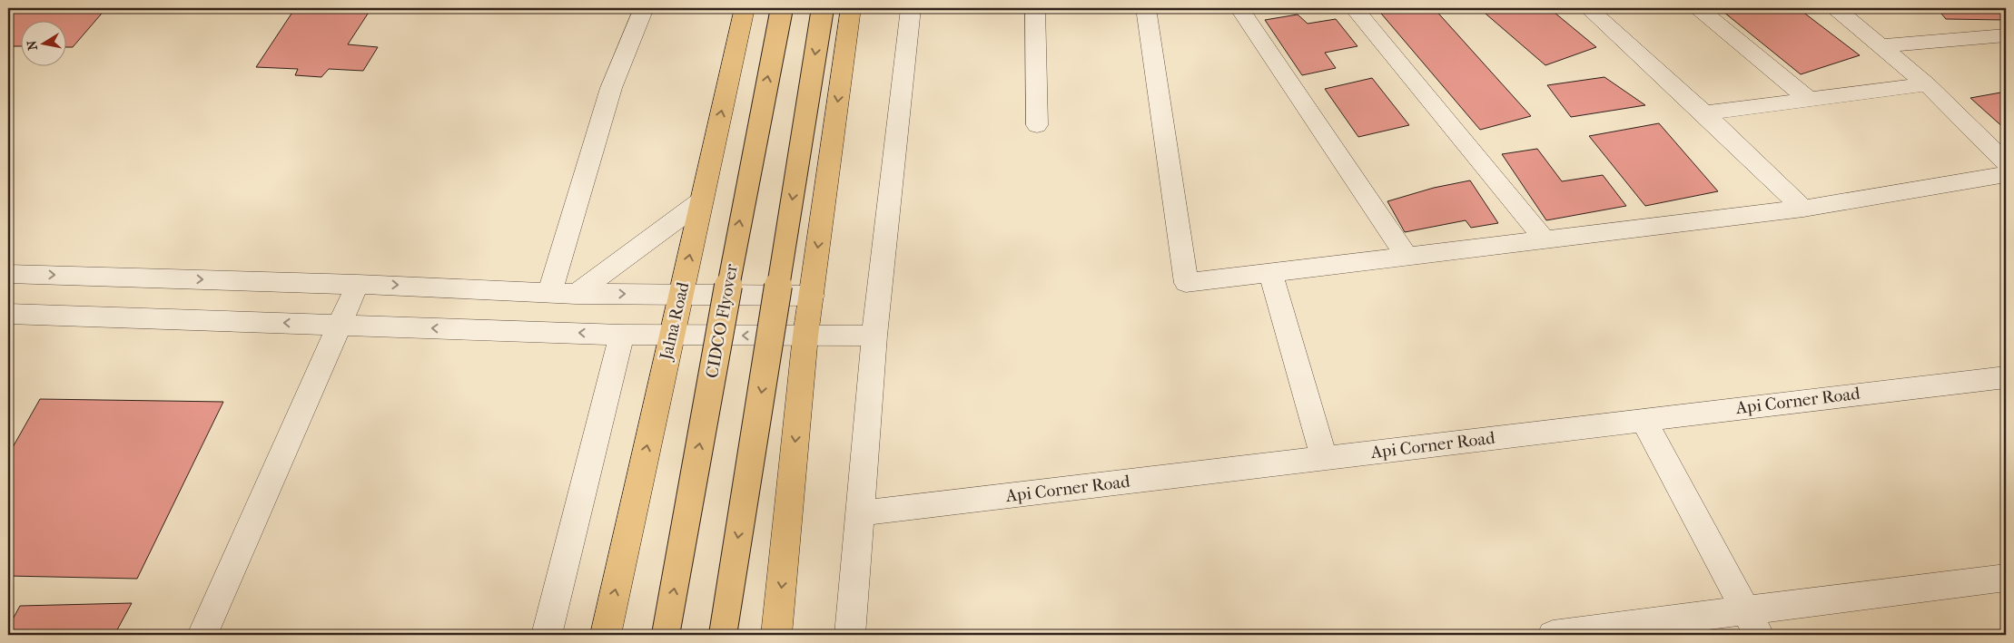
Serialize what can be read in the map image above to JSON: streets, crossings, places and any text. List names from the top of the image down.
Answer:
{
  "streets": {
    "main road": ["Jalna Road", "CIDCO Flyover"],
    "street": ["Api Corner Road"]
  },
  "north": "left"
}
